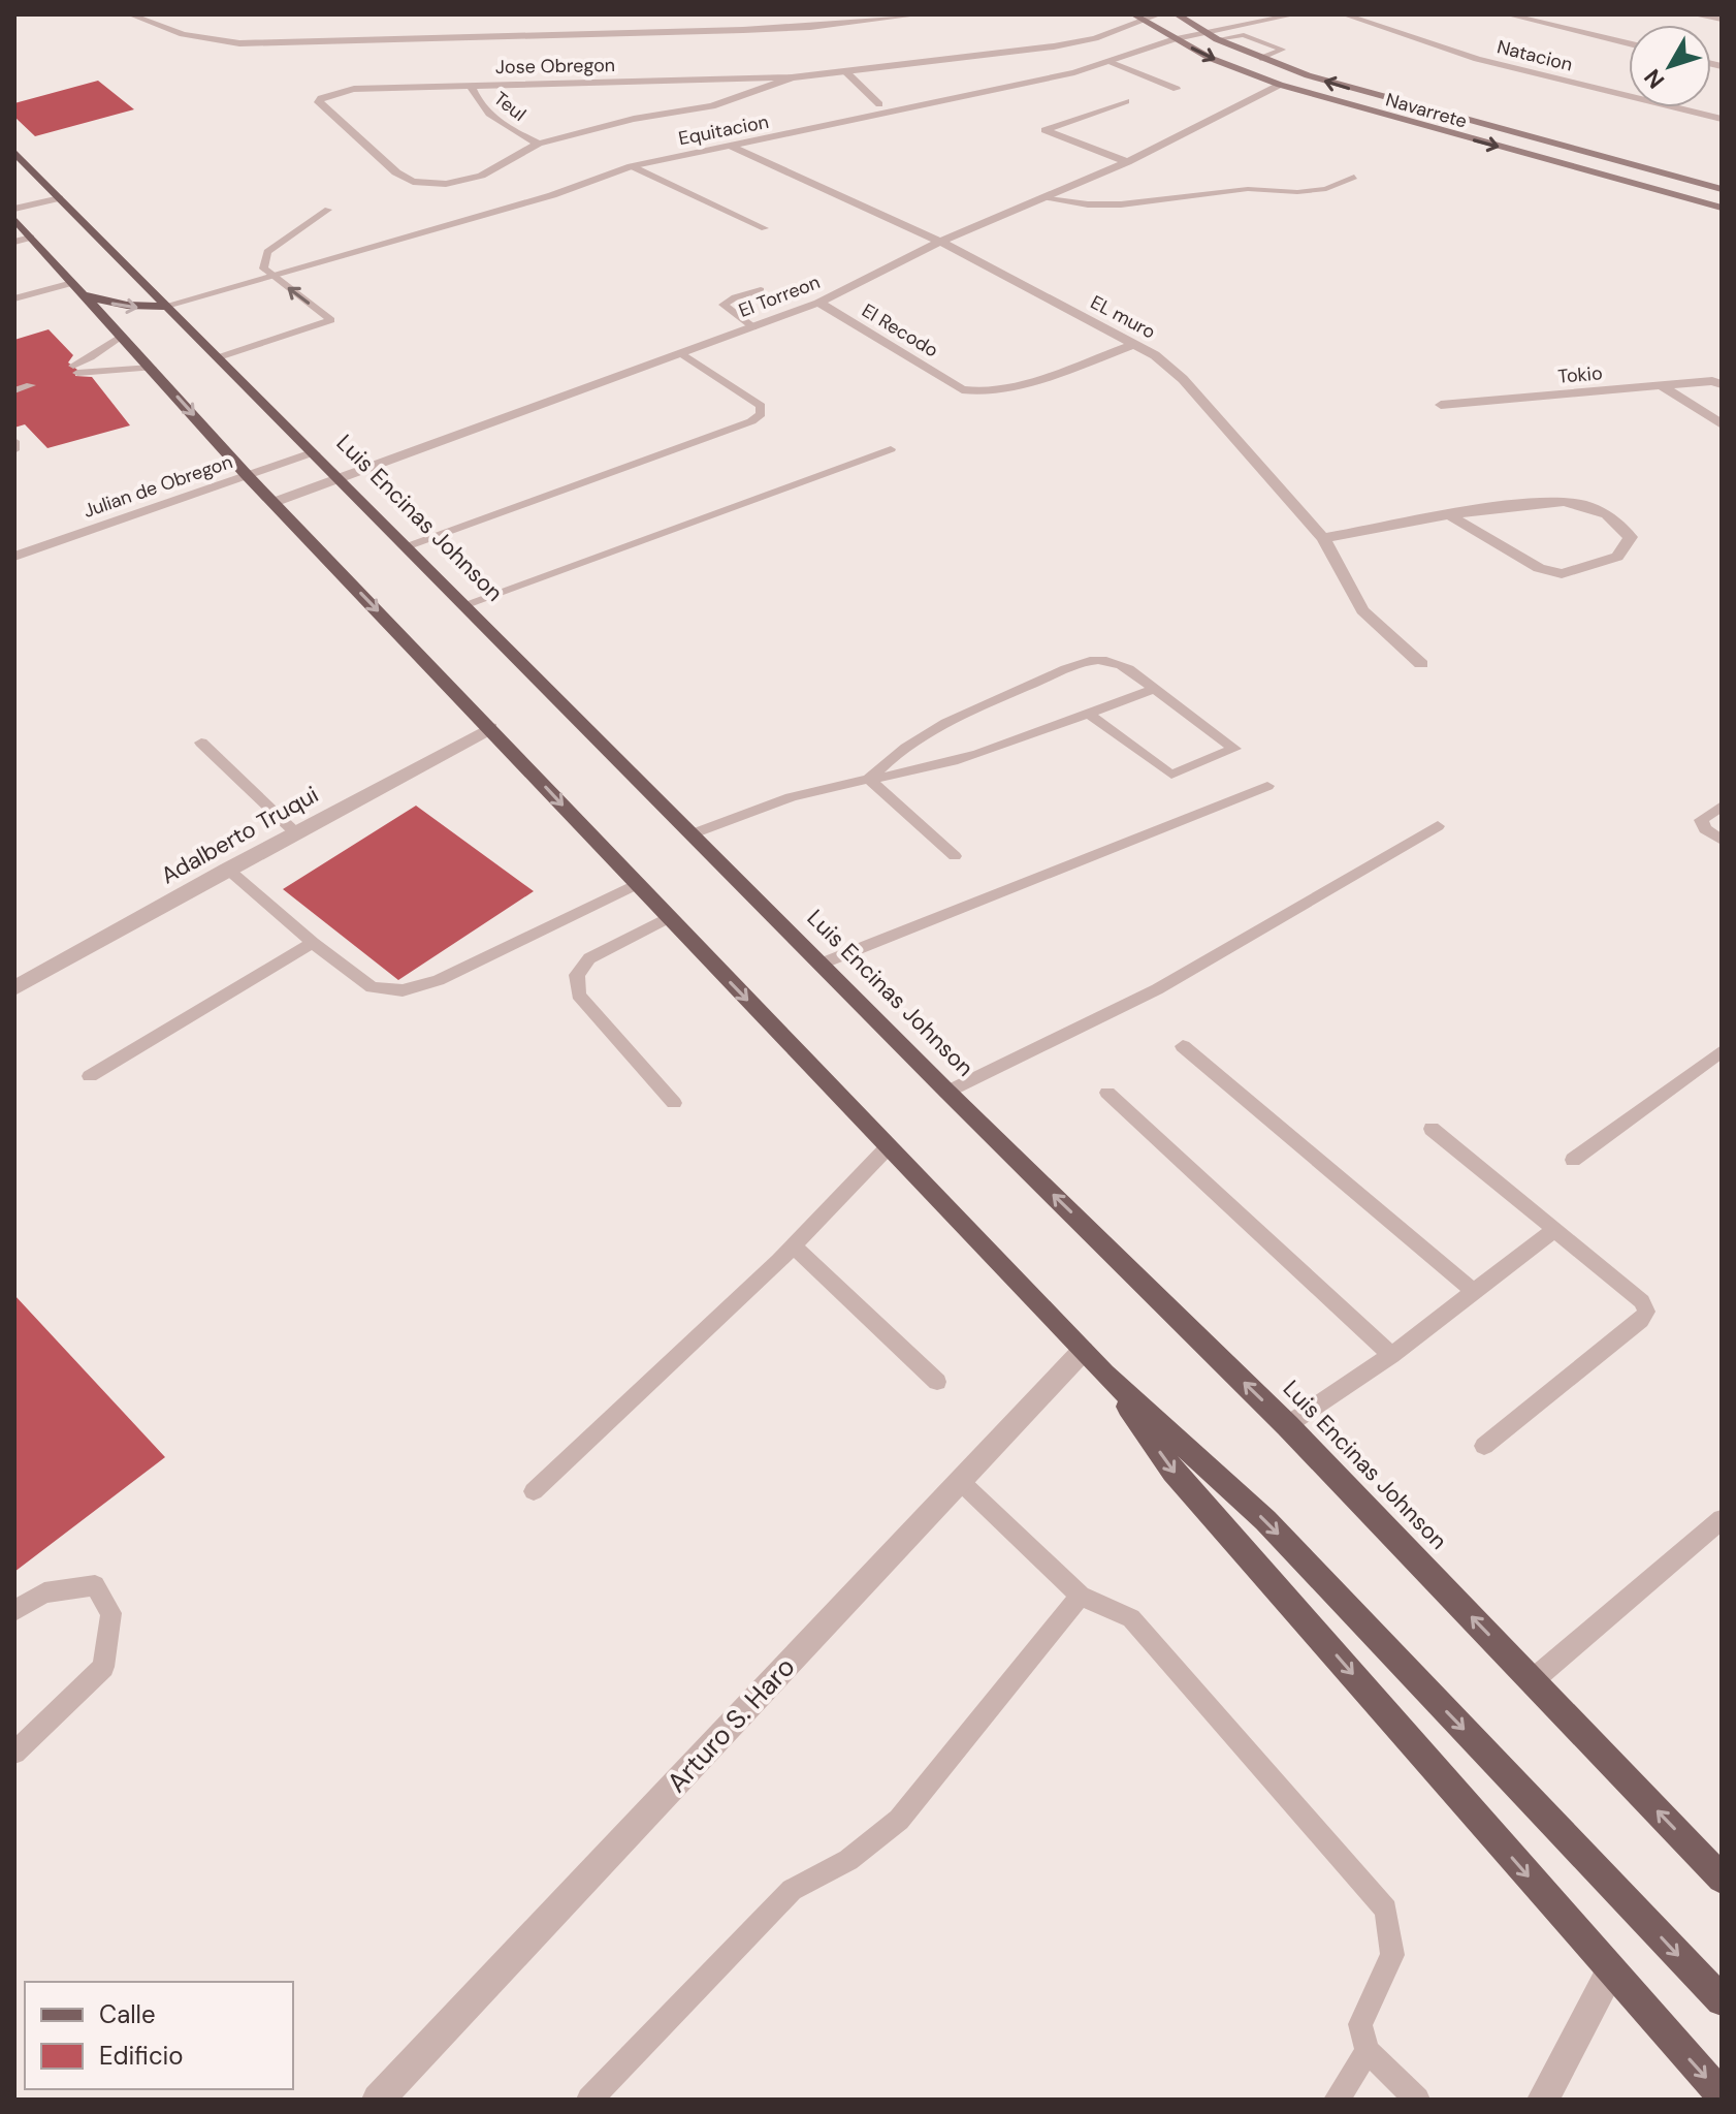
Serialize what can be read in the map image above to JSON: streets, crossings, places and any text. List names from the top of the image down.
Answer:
{
  "streets": {
    "main road": ["Navarrete", "Luis Encinas Johnson"],
    "street": [
      "Natacion",
      "Jose Obregon",
      "Teul",
      "Equitacion",
      "El Torreon",
      "EL muro",
      "El Recodo",
      "Tokio",
      "Julian de Obregon",
      "Adalberto Truqui",
      "Arturo S. Haro"
    ]
  },
  "crossings": [
    ["Jose Obregon", "Teul"],
    ["Jose Obregon", "Navarrete"],
    ["Navarrete", "Equitacion"],
    ["Navarrete", "El Torreon"],
    ["Equitacion", "EL muro"],
    ["Equitacion", "Luis Encinas Johnson"],
    ["El Torreon", "EL muro"],
    ["El Torreon", "El Recodo"],
    ["El Torreon", "Luis Encinas Johnson"],
    ["EL muro", "El Recodo"],
    ["Julian de Obregon", "Luis Encinas Johnson"]
  ],
  "legend": ["Calle", "Edificio"],
  "north": "bottom left"
}
